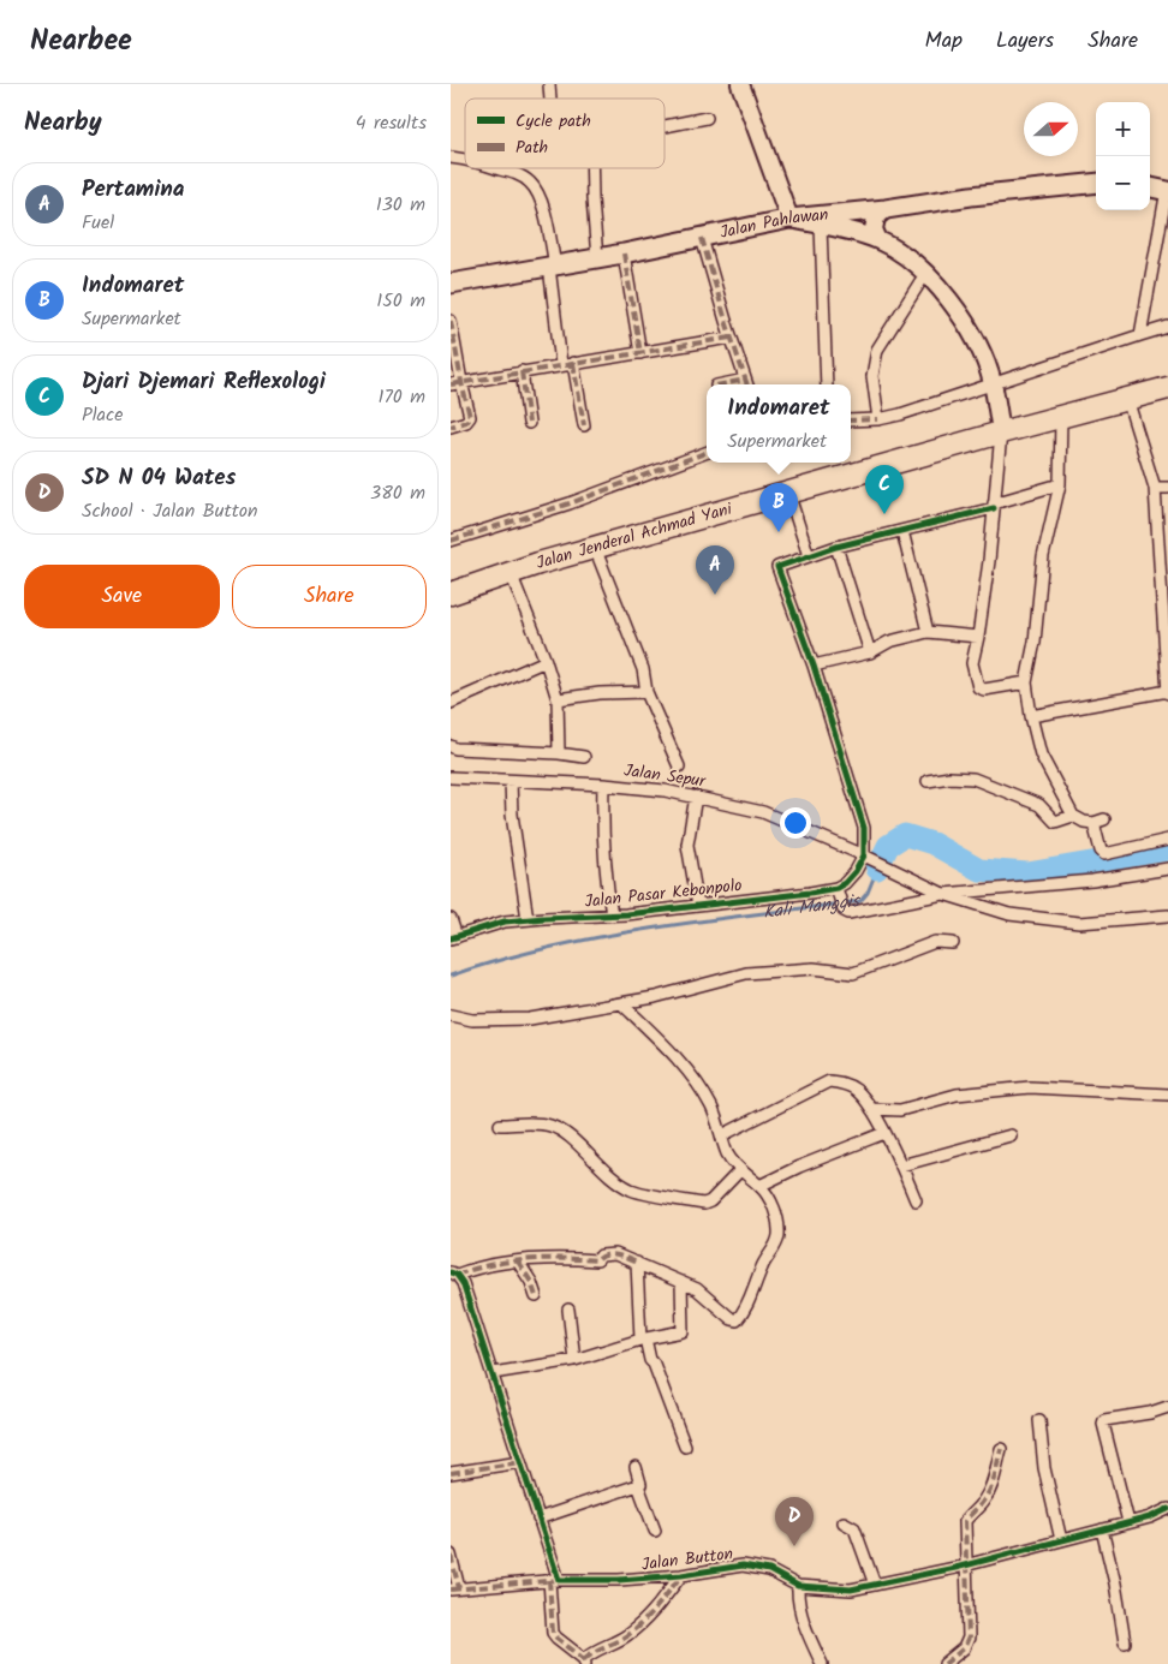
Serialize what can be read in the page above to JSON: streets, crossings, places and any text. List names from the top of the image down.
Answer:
{
  "streets": {
    "highway": ["Jalan Jenderal Achmad Yani"],
    "main road": ["Jalan Pahlawan"],
    "street": ["Jalan Sepur", "Jalan Pasar Kebonpolo", "Jalan Button"]
  },
  "water": ["Kali Manggis"],
  "legend": ["Cycle path", "Path"],
  "north": "right",
  "page": {
    "header": "Nearbee",
    "nav": ["Map", "Layers", "Share"],
    "heading": ["Nearby", "4 results"],
    "map_buttons": ["+", "−"],
    "list": [
      {
        "mark": "A",
        "name": "Pertamina",
        "note": "Fuel",
        "value": "130 m"
      },
      {
        "mark": "B",
        "name": "Indomaret",
        "note": "Supermarket",
        "value": "150 m"
      },
      {
        "mark": "C",
        "name": "Djari Djemari Reflexologi",
        "note": "Place",
        "value": "170 m"
      },
      {
        "mark": "D",
        "name": "SD N 04 Wates",
        "note": "School · Jalan Button",
        "value": "380 m"
      }
    ],
    "popup": ["Indomaret", "Supermarket"],
    "pins": [
      "C",
      "B",
      "A",
      "D"
    ],
    "buttons": ["Save", "Share"]
  }
}
